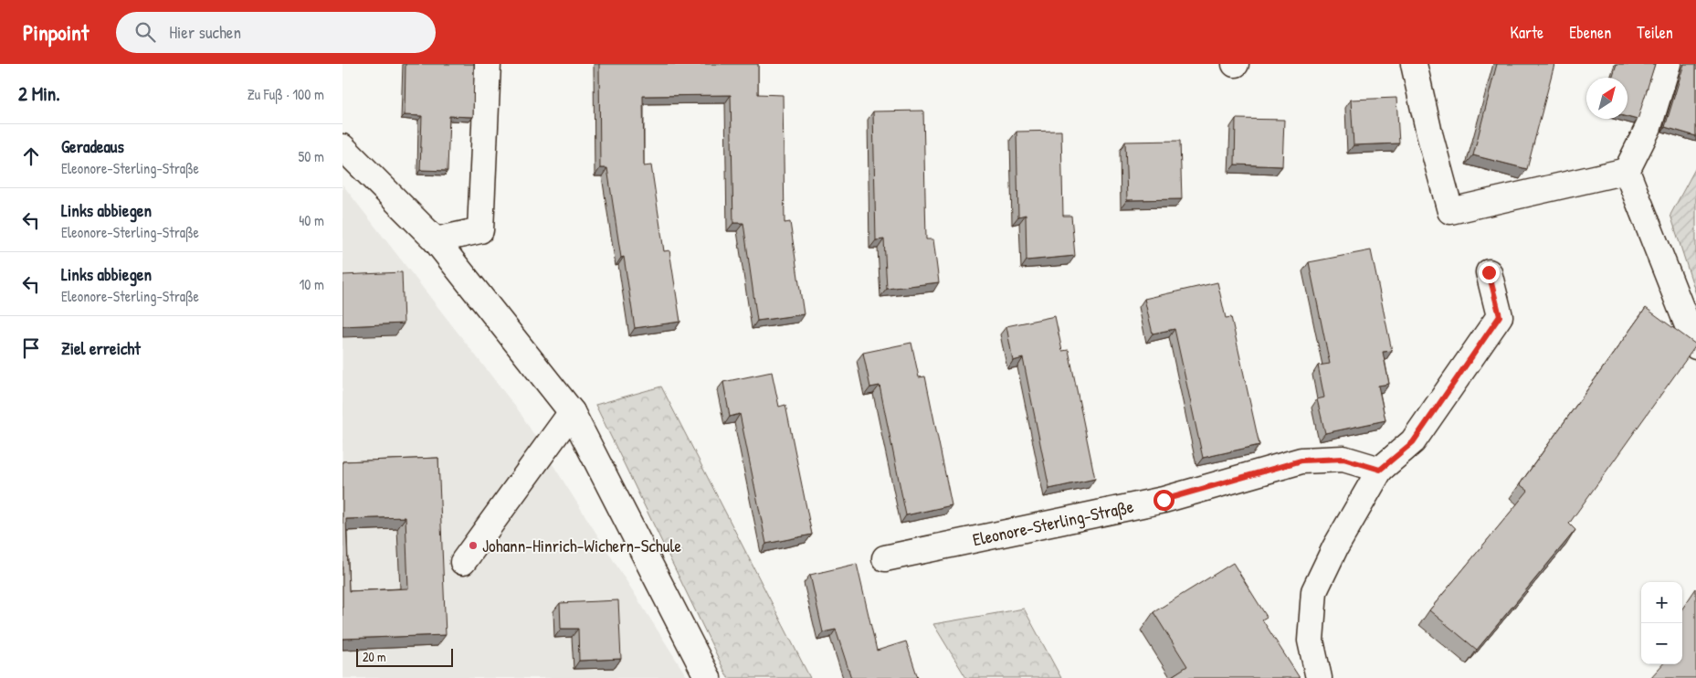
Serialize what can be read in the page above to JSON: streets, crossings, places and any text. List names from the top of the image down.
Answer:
{
  "streets": {
    "street": ["Eleonore-Sterling-Straße"]
  },
  "places": ["Johann-Hinrich-Wichern-Schule"],
  "scale_bar": "20 m",
  "north": "top right",
  "page": {
    "header": "Pinpoint",
    "search": "Hier suchen",
    "nav": ["Karte", "Ebenen", "Teilen"],
    "heading": ["2 Min.", "Zu Fuß · 100 m"],
    "list": [
      ["Geradeaus", "Eleonore-Sterling-Straße", "50 m"],
      ["Links abbiegen", "Eleonore-Sterling-Straße", "40 m"],
      ["Links abbiegen", "Eleonore-Sterling-Straße", "10 m"],
      "Ziel erreicht"
    ],
    "map_buttons": ["+", "−"],
    "scale": "20 m"
  }
}
